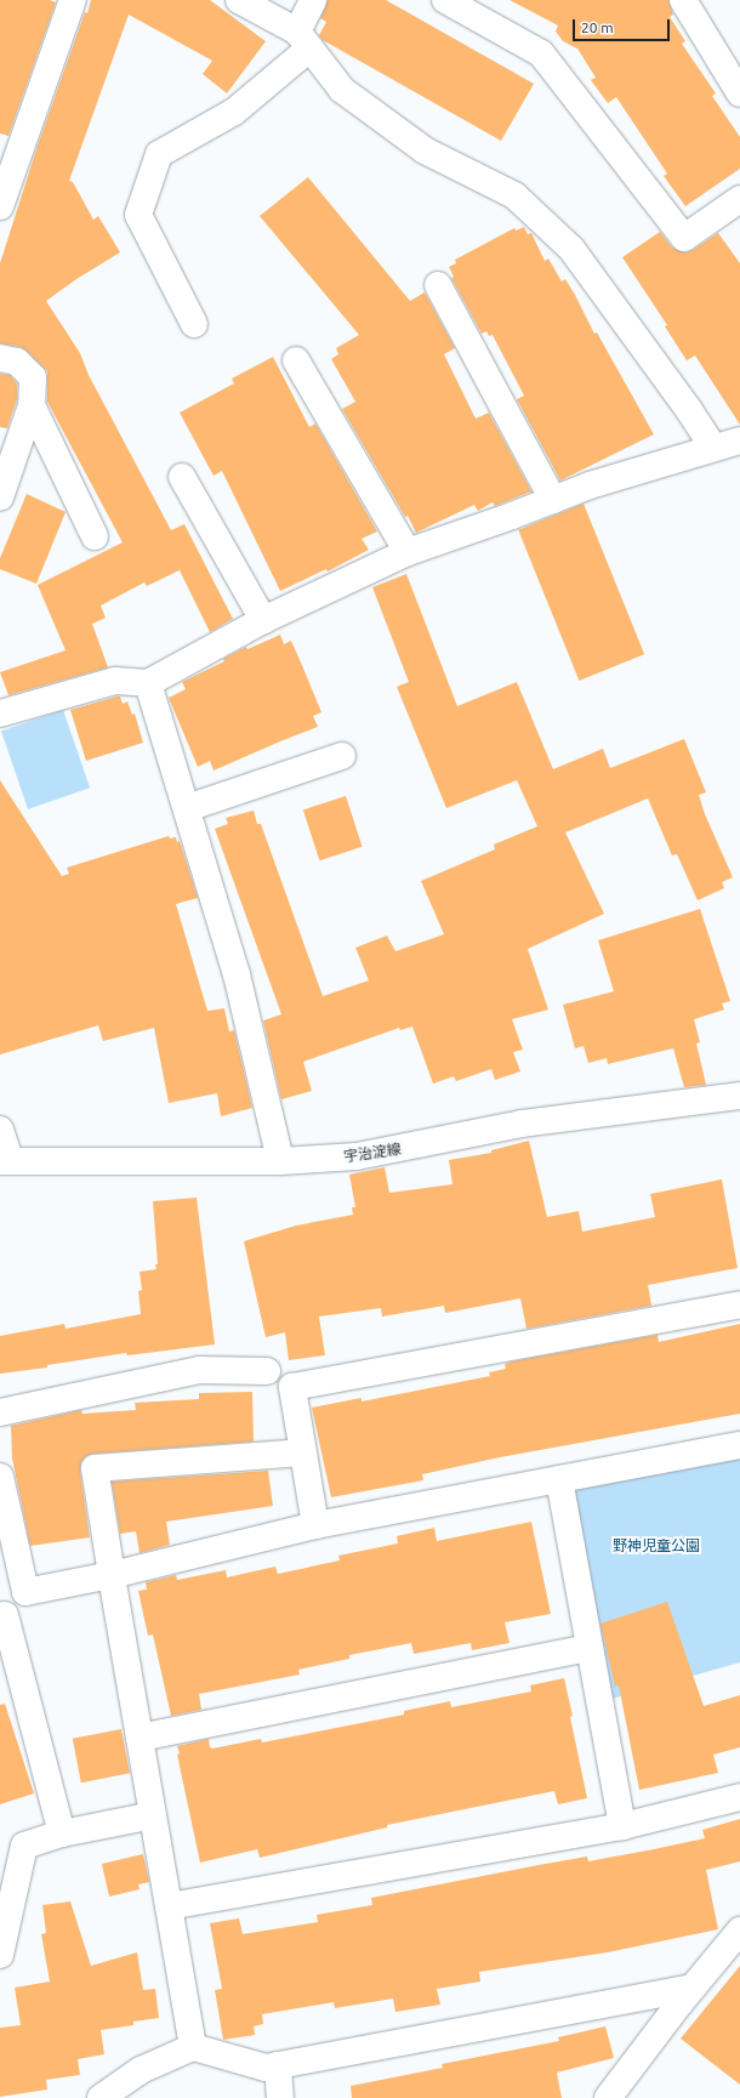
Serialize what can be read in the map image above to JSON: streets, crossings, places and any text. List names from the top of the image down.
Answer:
{
  "streets": {
    "street": ["宇治淀線"]
  },
  "parks": ["野神児童公園"],
  "scale_bar": "20 m"
}
